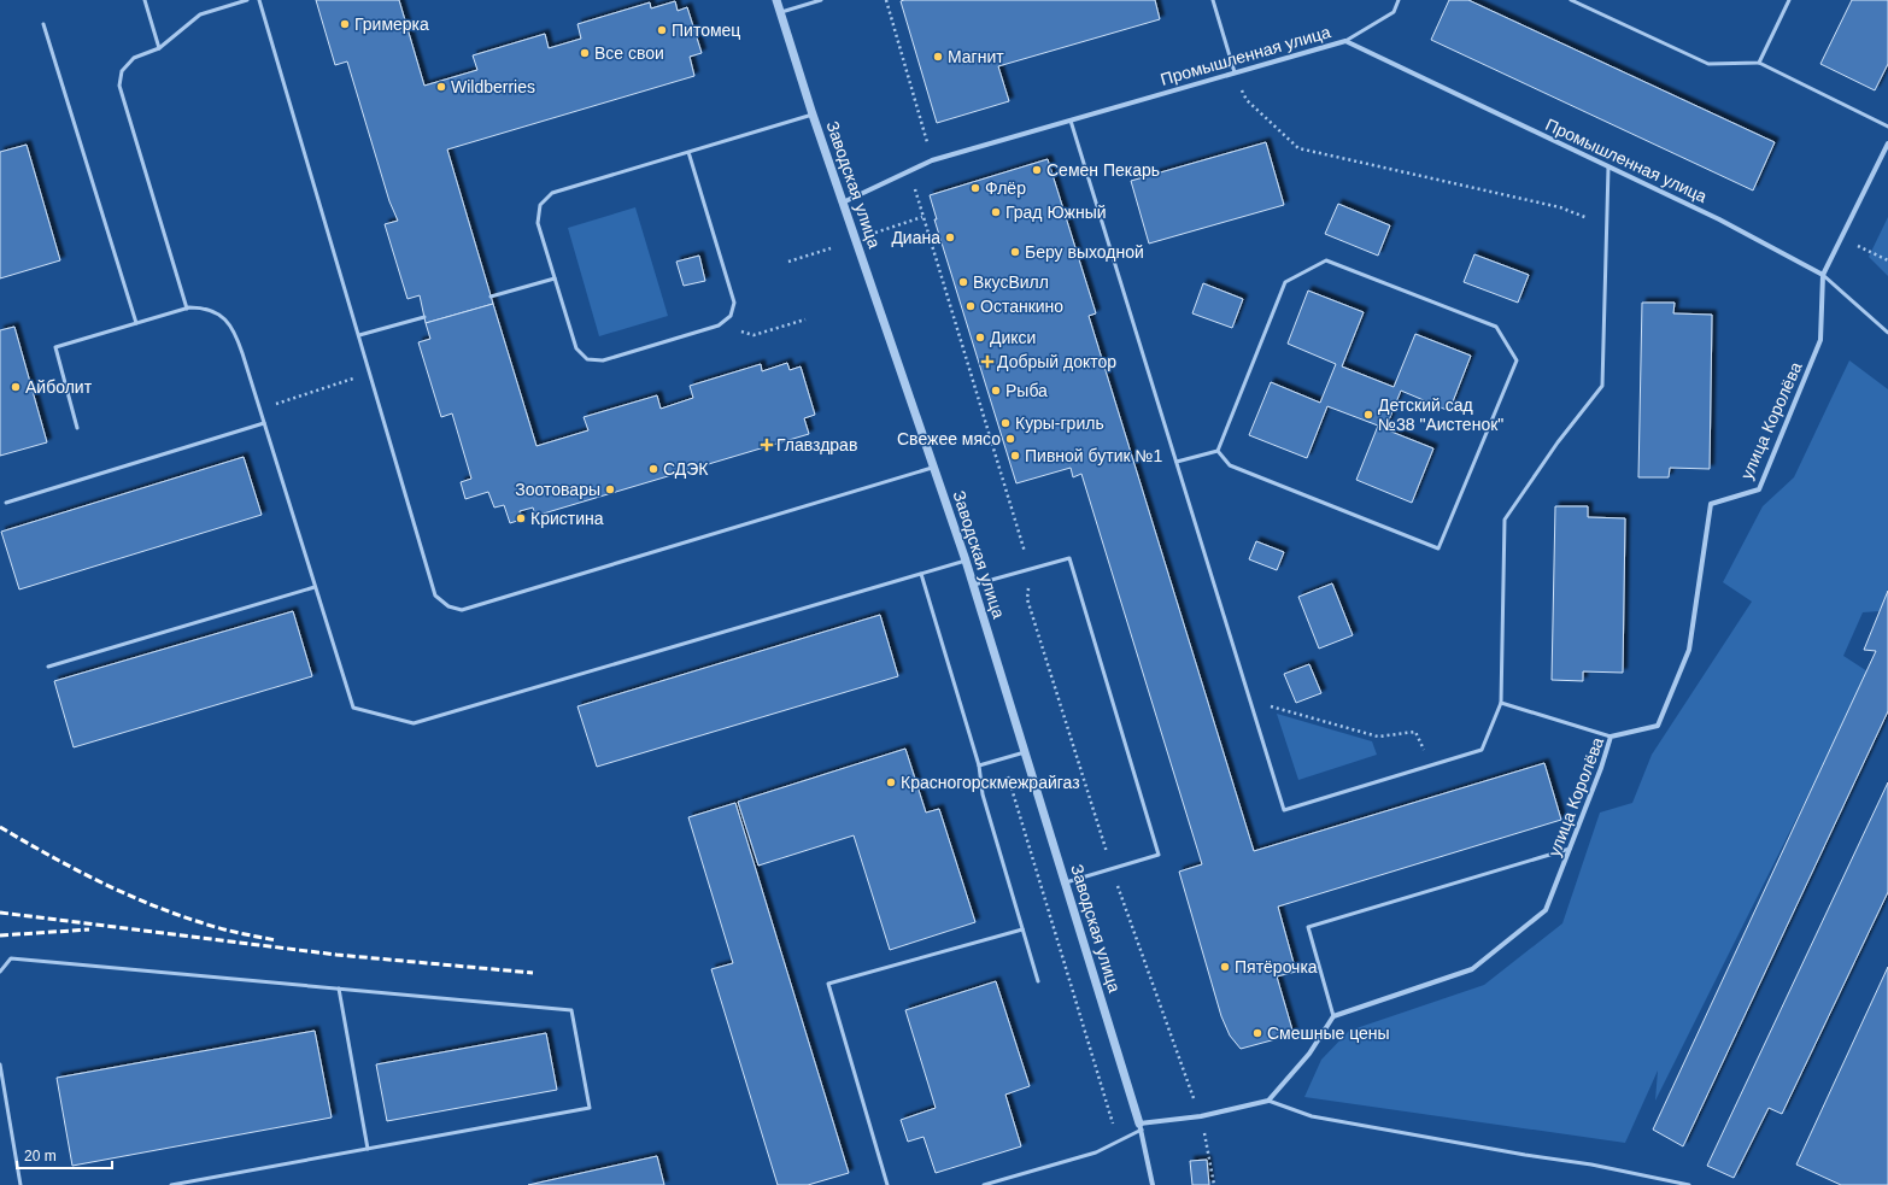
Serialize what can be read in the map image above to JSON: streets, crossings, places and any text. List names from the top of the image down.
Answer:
{
  "streets": {
    "street": ["Промышленная улица", "Заводская улица", "улица Королёва"]
  },
  "crossings": [
    ["Промышленная улица", "Заводская улица"],
    ["Промышленная улица", "улица Королёва"]
  ],
  "places": {
    "other": [
      "Гримерка",
      "Питомец",
      "Все свои",
      "Магнит",
      "Wildberries",
      "Семен Пекарь",
      "Флёр",
      "Град Южный",
      "Диана",
      "Беру выходной",
      "ВкусВилл",
      "Останкино",
      "Дикси",
      "Айболит",
      "Рыба",
      "Детский сад №38 \"Аистенок\"",
      "Куры-гриль",
      "Свежее мясо",
      "Пивной бутик №1",
      "СДЭК",
      "Зоотовары",
      "Кристина",
      "Красногорскмежрайгаз",
      "Пятёрочка",
      "Смешные цены"
    ],
    "health": ["Добрый доктор", "Главздрав"]
  },
  "scale_bar": "20 m"
}
